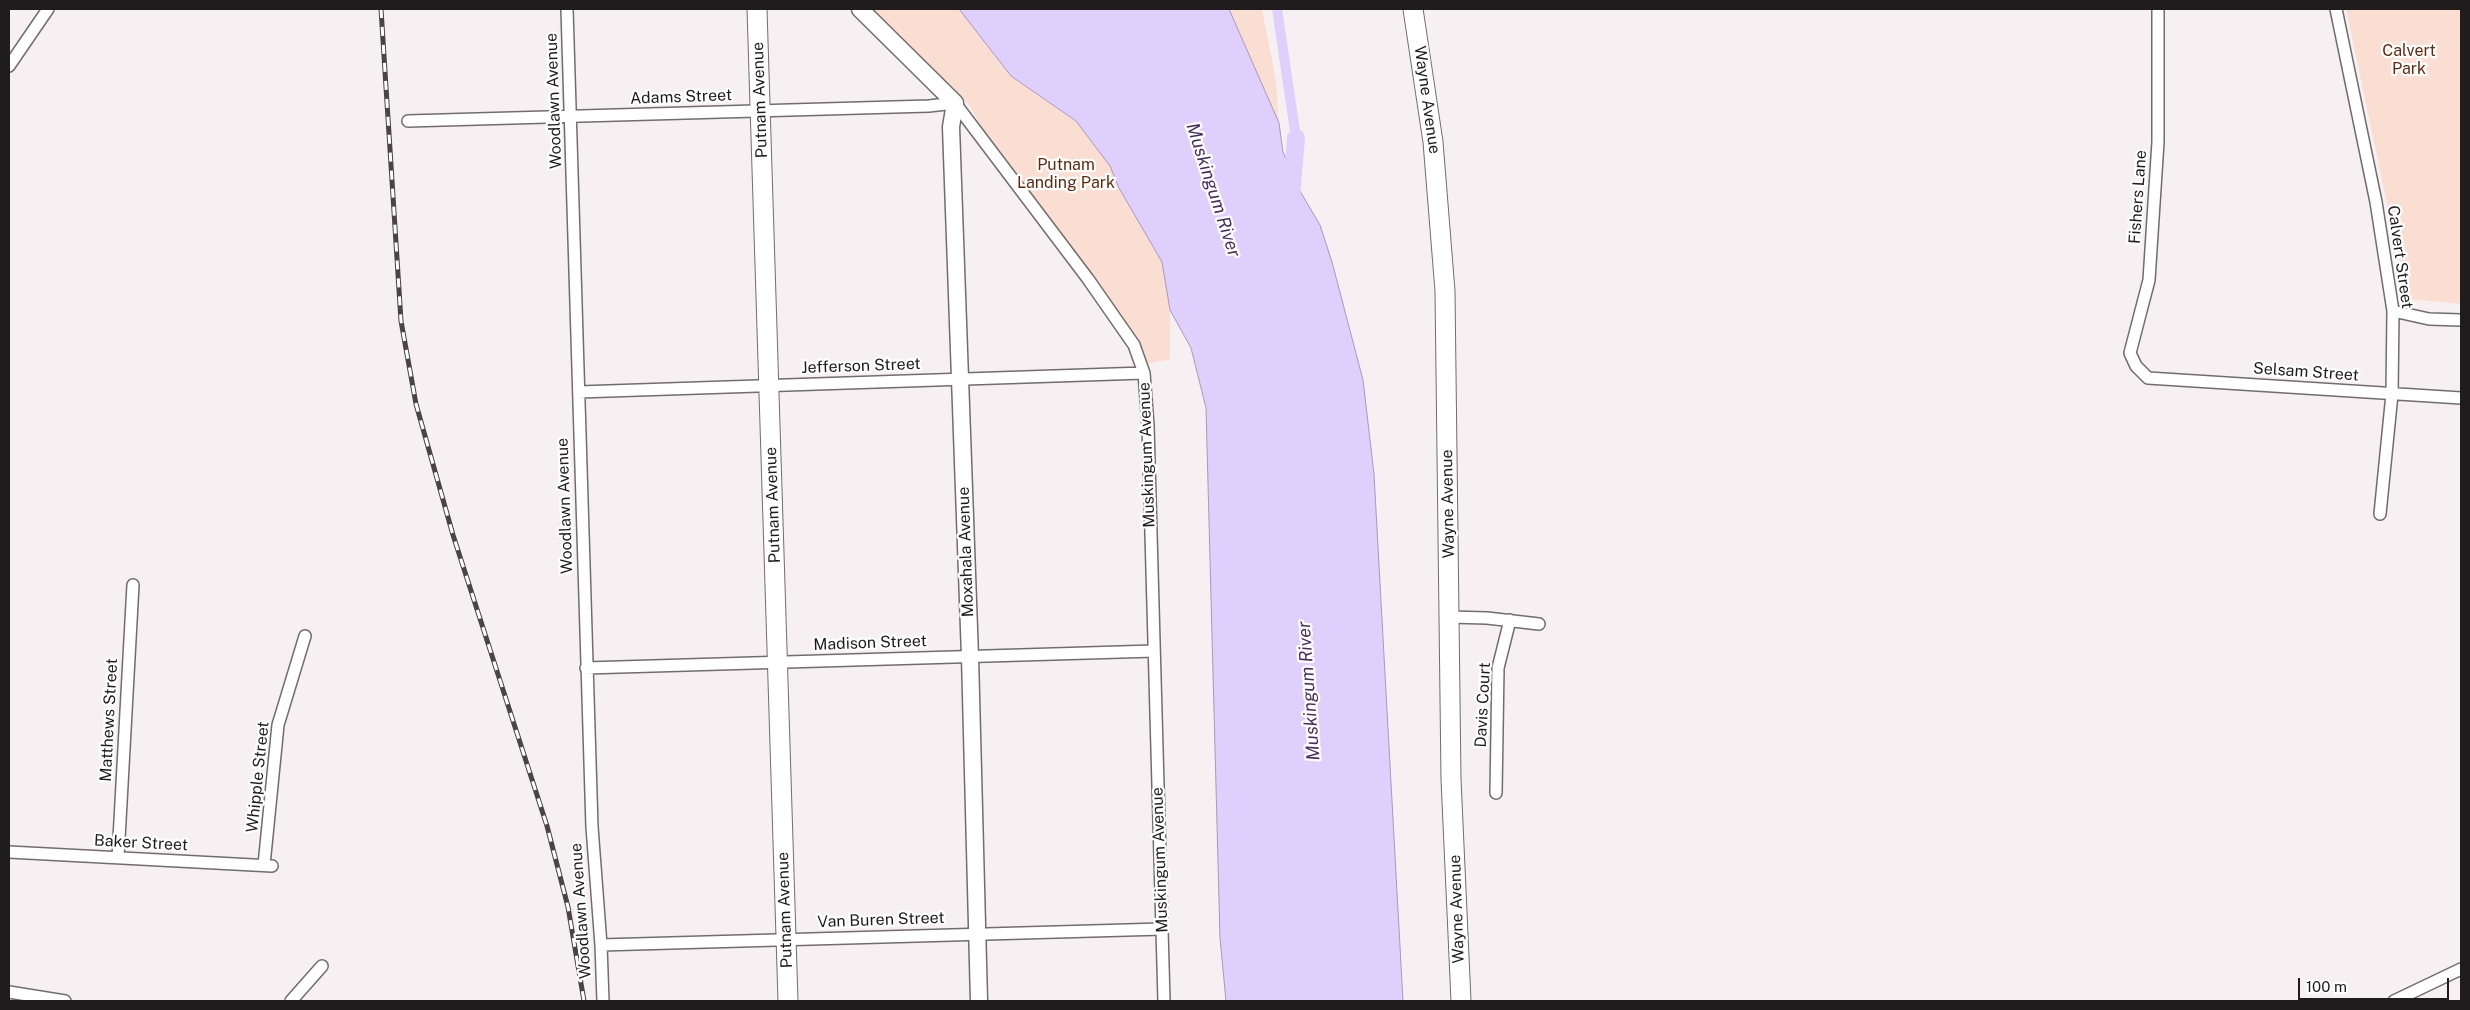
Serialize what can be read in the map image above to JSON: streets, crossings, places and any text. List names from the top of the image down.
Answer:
{
  "streets": {
    "main road": ["Putnam Avenue", "Wayne Avenue"],
    "street": [
      "Adams Street",
      "Woodlawn Avenue",
      "Fishers Lane",
      "Calvert Street",
      "Jefferson Street",
      "Selsam Street",
      "Muskingum Avenue",
      "Moxahala Avenue",
      "Madison Street",
      "Davis Court",
      "Matthews Street",
      "Whipple Street",
      "Baker Street",
      "Van Buren Street"
    ]
  },
  "crossings": [
    ["Adams Street", "Putnam Avenue"],
    ["Adams Street", "Woodlawn Avenue"],
    ["Adams Street", "Muskingum Avenue"],
    ["Adams Street", "Moxahala Avenue"],
    ["Putnam Avenue", "Jefferson Street"],
    ["Putnam Avenue", "Madison Street"],
    ["Putnam Avenue", "Van Buren Street"],
    ["Woodlawn Avenue", "Jefferson Street"],
    ["Woodlawn Avenue", "Madison Street"],
    ["Woodlawn Avenue", "Van Buren Street"],
    ["Fishers Lane", "Selsam Street"],
    ["Calvert Street", "Selsam Street"],
    ["Jefferson Street", "Muskingum Avenue"],
    ["Jefferson Street", "Moxahala Avenue"],
    ["Muskingum Avenue", "Moxahala Avenue"],
    ["Muskingum Avenue", "Madison Street"],
    ["Muskingum Avenue", "Van Buren Street"],
    ["Moxahala Avenue", "Madison Street"],
    ["Moxahala Avenue", "Van Buren Street"],
    ["Matthews Street", "Baker Street"],
    ["Whipple Street", "Baker Street"]
  ],
  "water": ["Muskingum River"],
  "parks": ["Calvert Park", "Putnam Landing Park"],
  "scale_bar": "100 m"
}
